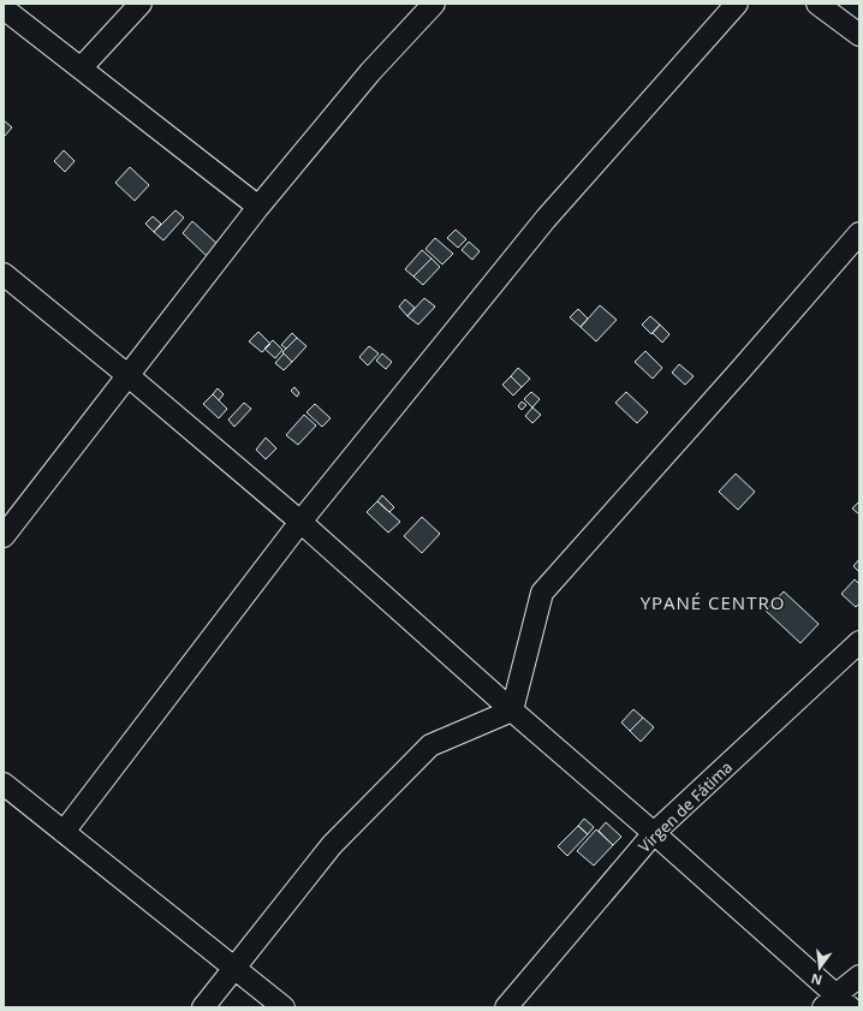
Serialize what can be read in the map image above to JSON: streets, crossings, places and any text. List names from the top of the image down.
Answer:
{
  "streets": {
    "street": ["Virgen de Fátima"]
  },
  "districts": ["YPANÉ CENTRO"],
  "north": "bottom"
}
